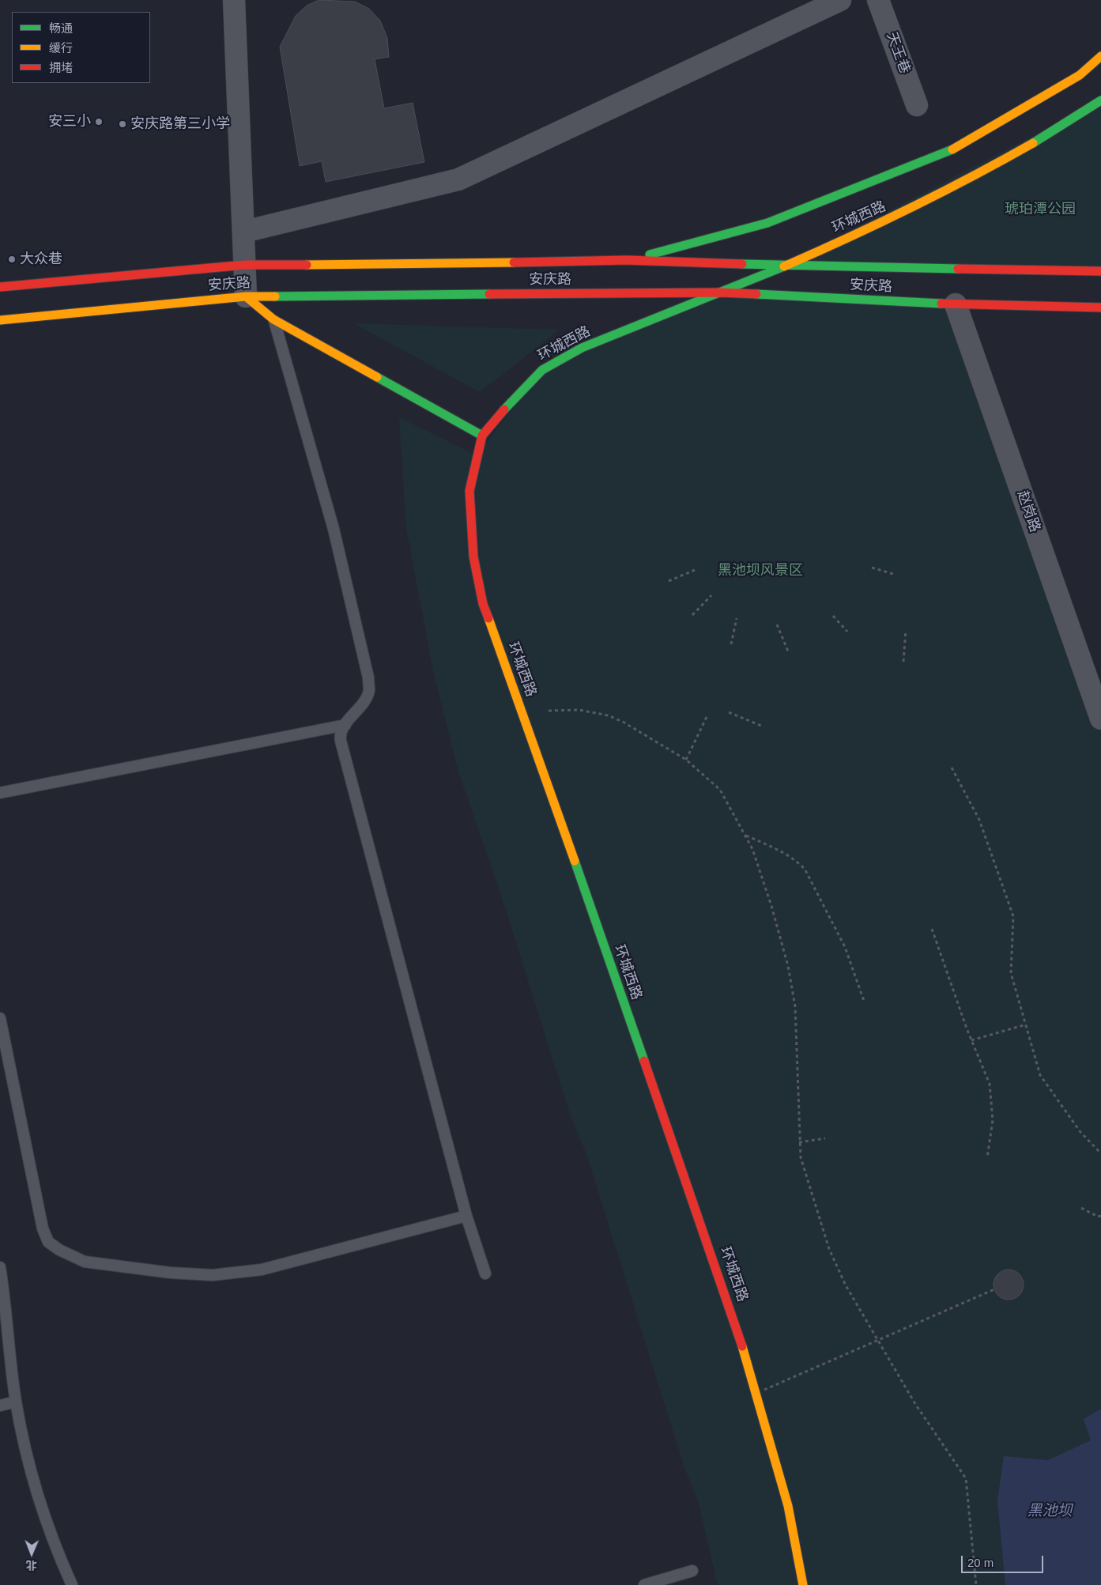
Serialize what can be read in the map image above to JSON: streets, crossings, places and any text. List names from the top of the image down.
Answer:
{
  "streets": {
    "main road": ["环城西路", "安庆路"],
    "street": ["天王巷", "赵岗路"]
  },
  "crossings": [
    ["环城西路", "安庆路"],
    ["安庆路", "赵岗路"]
  ],
  "water": ["黑池坝"],
  "parks": ["琥珀潭公园", "黑池坝风景区"],
  "places": ["安三小", "安庆路第三小学", "大众巷"],
  "legend": ["畅通", "缓行", "拥堵"],
  "scale_bar": "20 m",
  "north": "bottom"
}
